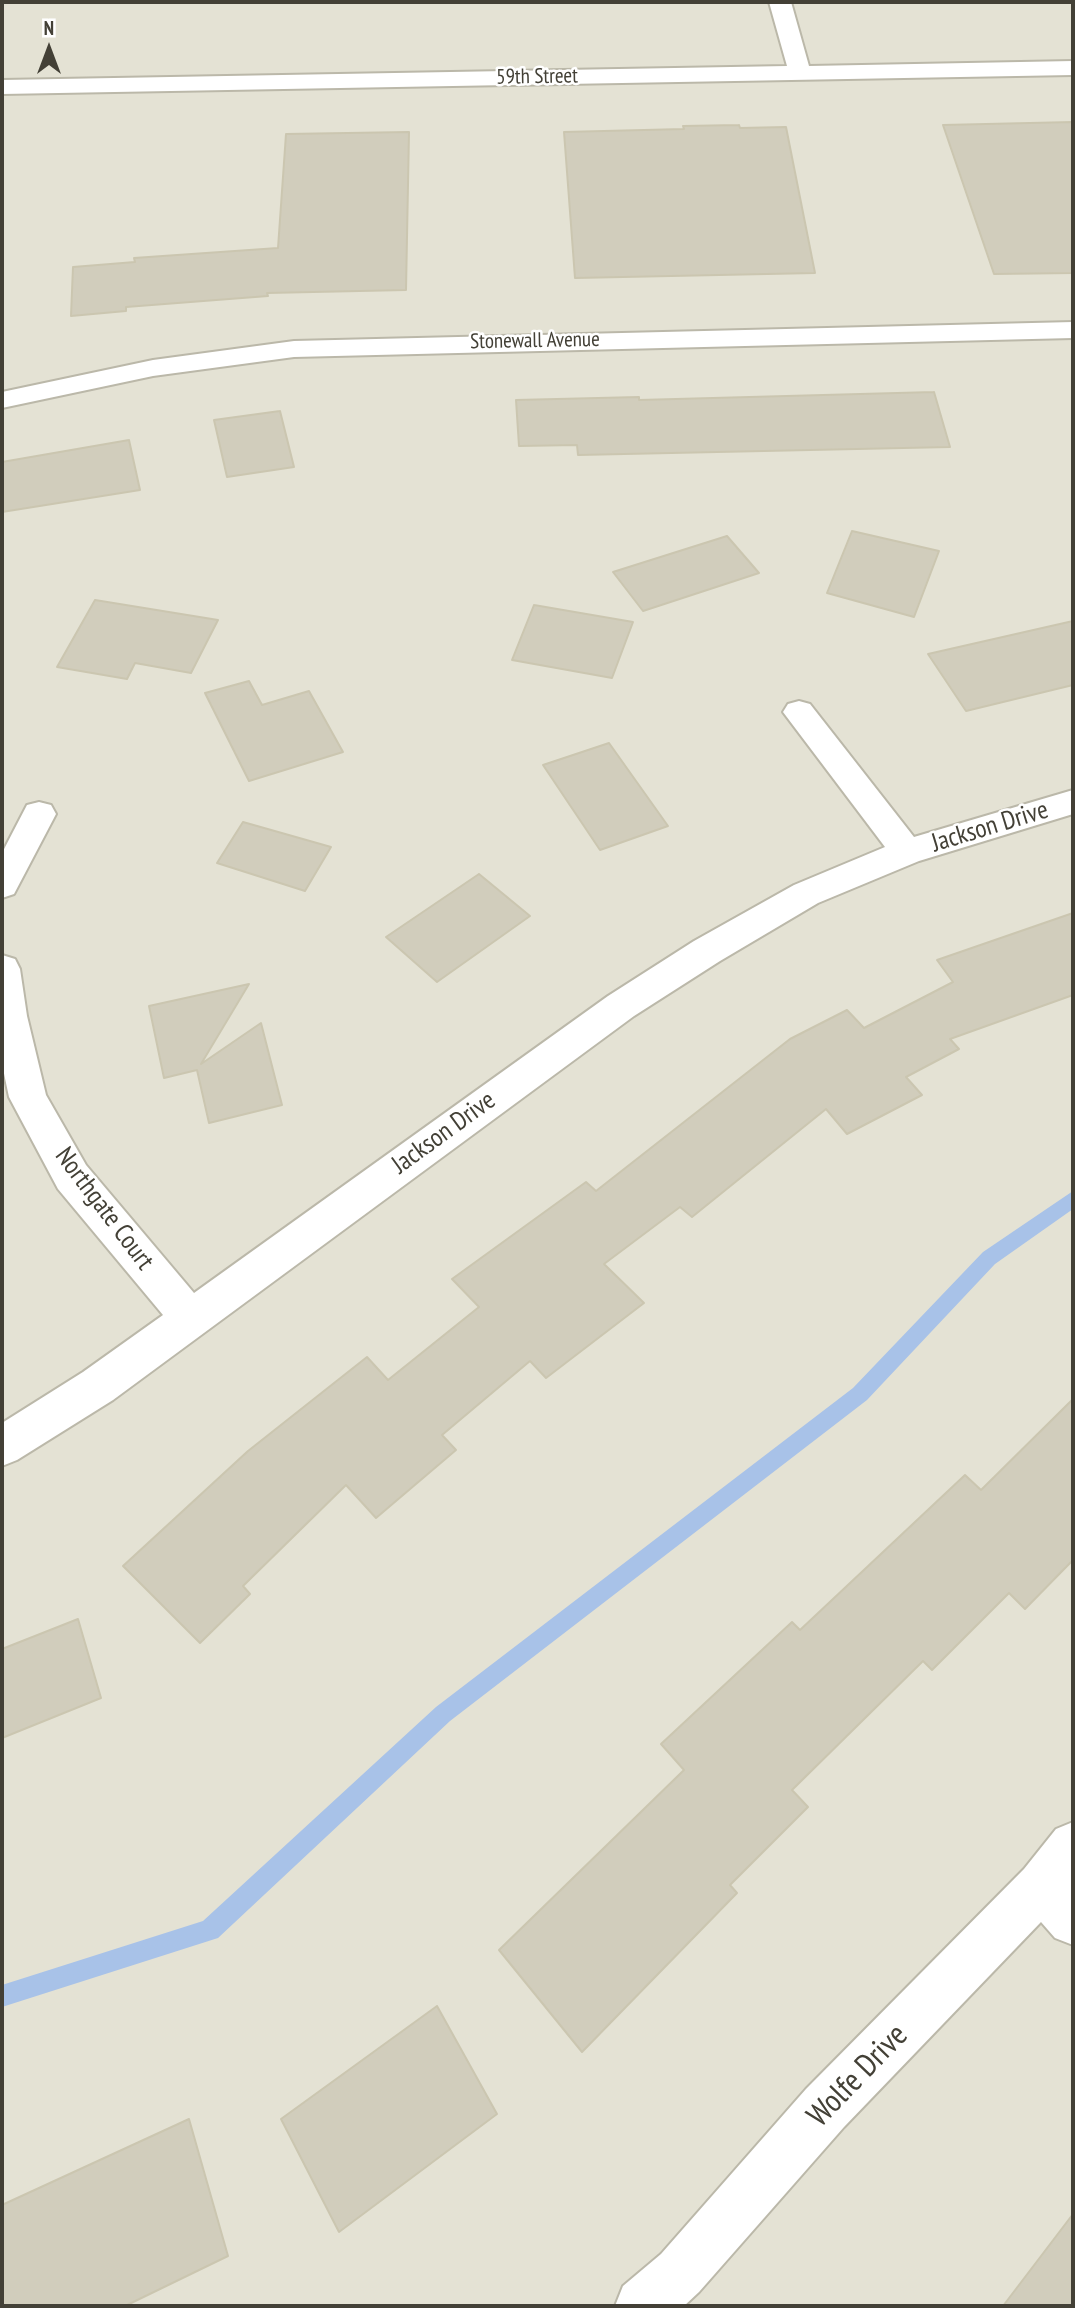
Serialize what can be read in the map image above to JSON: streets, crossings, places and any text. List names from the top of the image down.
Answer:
{
  "streets": {
    "street": [
      "59th Street",
      "Stonewall Avenue",
      "Jackson Drive",
      "Northgate Court",
      "Wolfe Drive"
    ]
  },
  "crossings": [
    ["Jackson Drive", "Northgate Court"]
  ],
  "north": "top"
}
